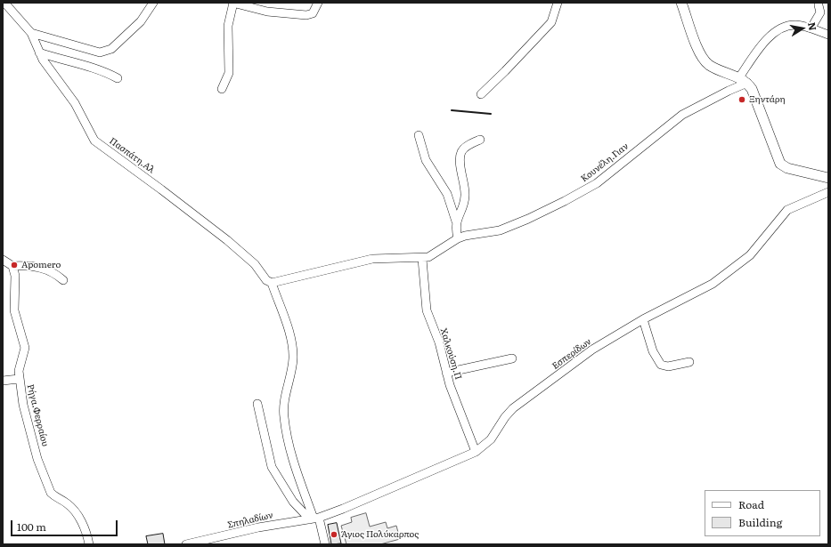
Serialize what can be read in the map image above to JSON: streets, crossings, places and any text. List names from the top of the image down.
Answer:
{
  "streets": {
    "street": [
      "Πασπάτη.Αλ",
      "Κουνέλη.Γιαν",
      "Χαλκούση.Π",
      "Εσπερίδων",
      "Ρήγα.Φερραίου",
      "Σπηλαδίων"
    ]
  },
  "crossings": [
    ["Κουνέλη.Γιαν", "Χαλκούση.Π"],
    ["Χαλκούση.Π", "Εσπερίδων"],
    ["Εσπερίδων", "Σπηλαδίων"]
  ],
  "places": ["Ξηντάρη", "Apomero", "Άγιος Πολύκαρπος"],
  "legend": ["Road", "Building"],
  "scale_bar": "100 m",
  "north": "right"
}
